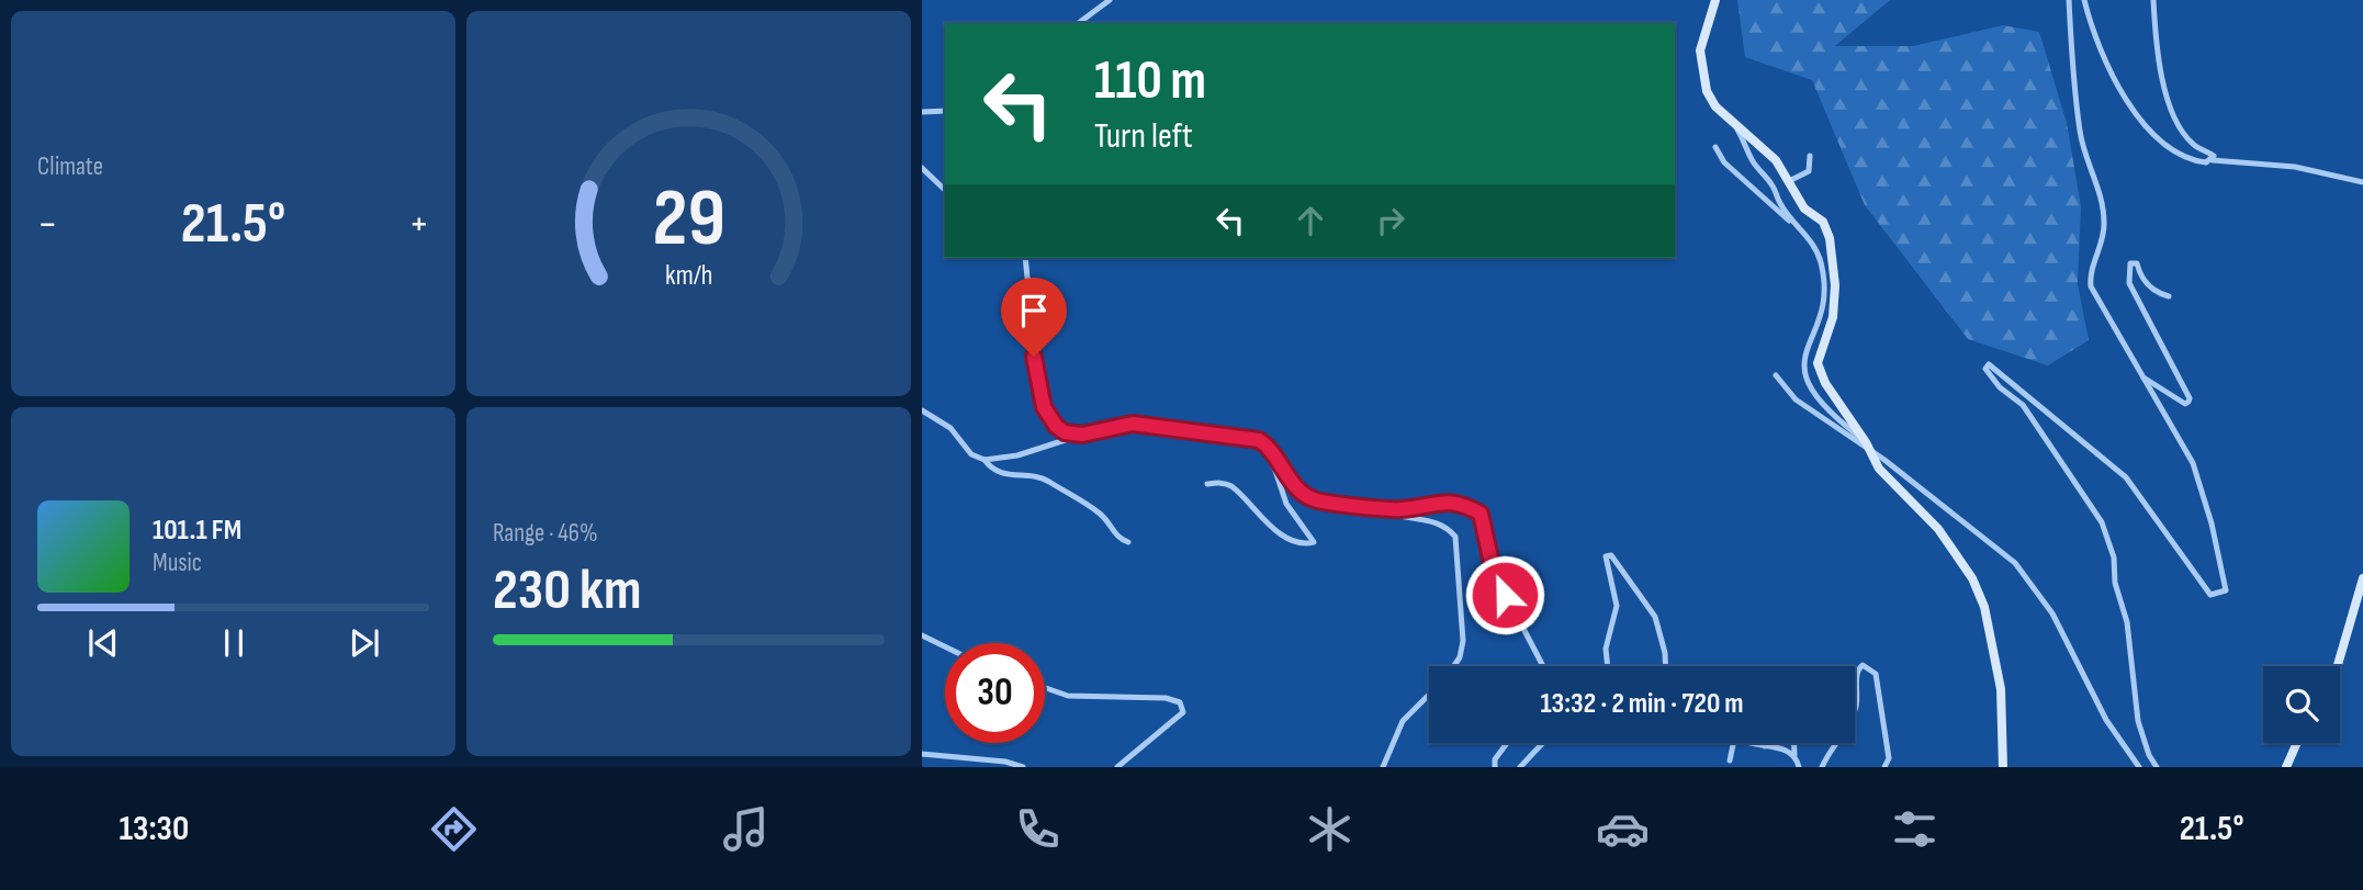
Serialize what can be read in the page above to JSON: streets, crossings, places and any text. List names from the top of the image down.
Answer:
{
  "page": {
    "tile": [
      "Climate",
      ["Range · 46%", "230 km"]
    ],
    "turn": ["110 m", "Turn left"],
    "heat": ["−", "21.5°", "+"],
    "song": ["101.1 FM", "Music"],
    "limit": "30",
    "trip": "13:32 · 2 min · 720 m",
    "tabs": ["13:30", "21.5°"],
    "gauge": ["29", "km/h"]
  }
}
